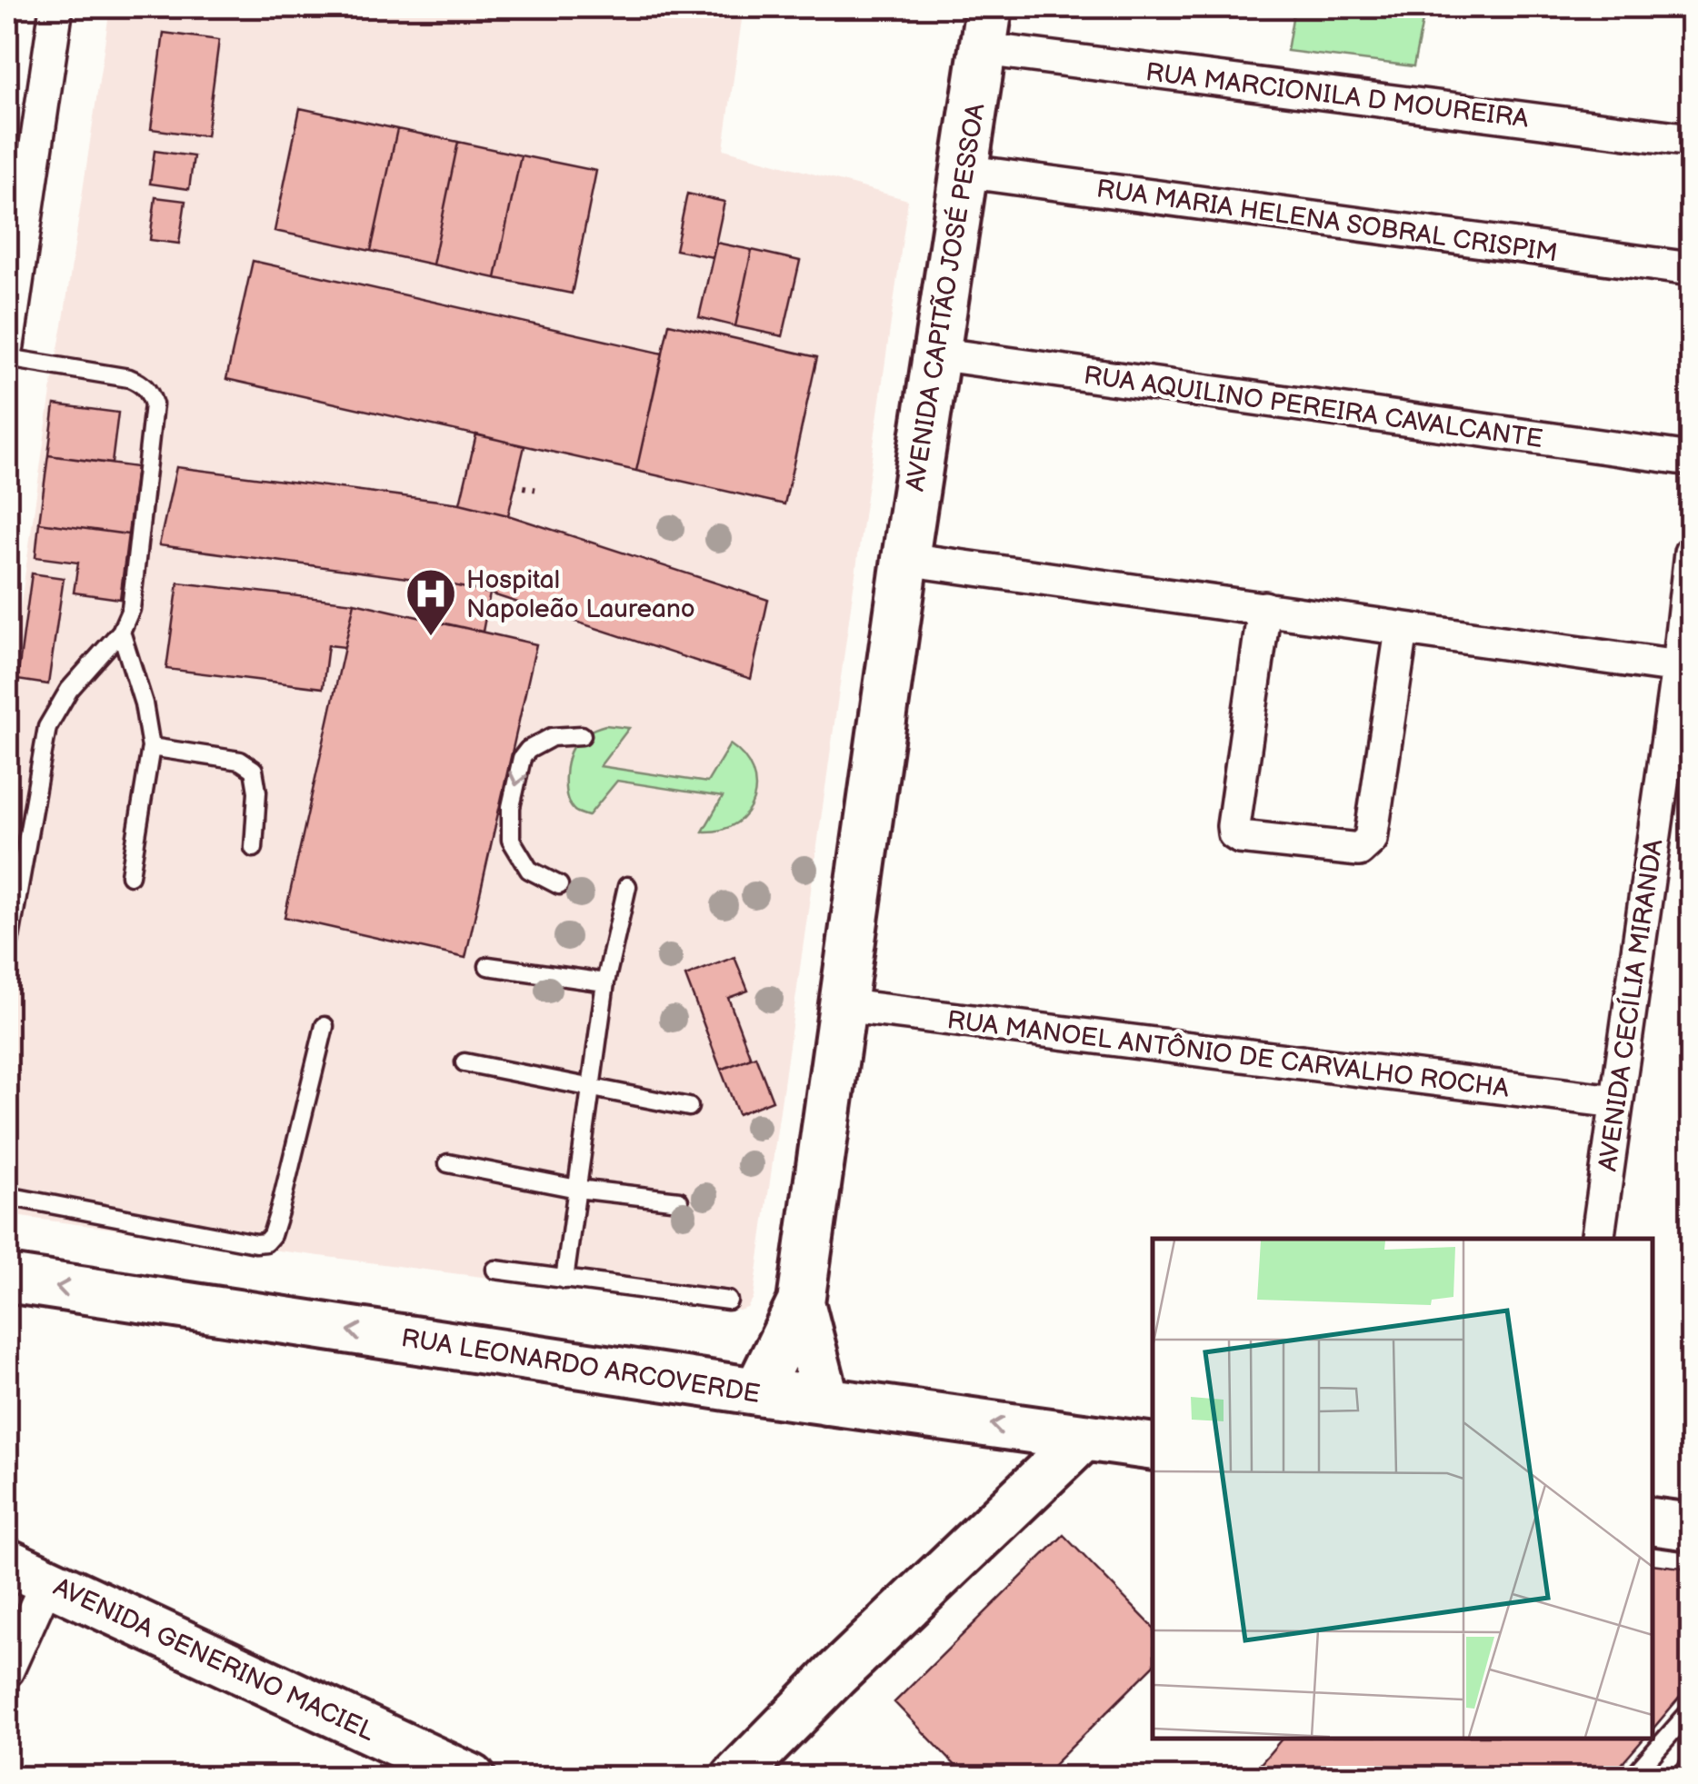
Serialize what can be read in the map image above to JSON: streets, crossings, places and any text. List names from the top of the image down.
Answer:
{
  "streets": {
    "street": [
      "RUA MARCIONILA D MOUREIRA",
      "RUA MARIA HELENA SOBRAL CRISPIM",
      "AVENIDA CAPITÃO JOSÉ PESSOA",
      "RUA AQUILINO PEREIRA CAVALCANTE",
      "AVENIDA CECÍLIA MIRANDA",
      "RUA MANOEL ANTÔNIO DE CARVALHO ROCHA",
      "RUA LEONARDO ARCOVERDE",
      "AVENIDA GENERINO MACIEL"
    ]
  },
  "crossings": [
    ["RUA MARCIONILA D MOUREIRA", "AVENIDA CAPITÃO JOSÉ PESSOA"],
    ["RUA MARIA HELENA SOBRAL CRISPIM", "AVENIDA CAPITÃO JOSÉ PESSOA"],
    ["AVENIDA CAPITÃO JOSÉ PESSOA", "RUA AQUILINO PEREIRA CAVALCANTE"],
    ["AVENIDA CAPITÃO JOSÉ PESSOA", "RUA MANOEL ANTÔNIO DE CARVALHO ROCHA"],
    ["AVENIDA CAPITÃO JOSÉ PESSOA", "RUA LEONARDO ARCOVERDE"],
    ["AVENIDA CECÍLIA MIRANDA", "RUA MANOEL ANTÔNIO DE CARVALHO ROCHA"]
  ],
  "one_way": ["RUA LEONARDO ARCOVERDE"],
  "places": {
    "hospital": ["Hospital Napoleão Laureano"]
  }
}
